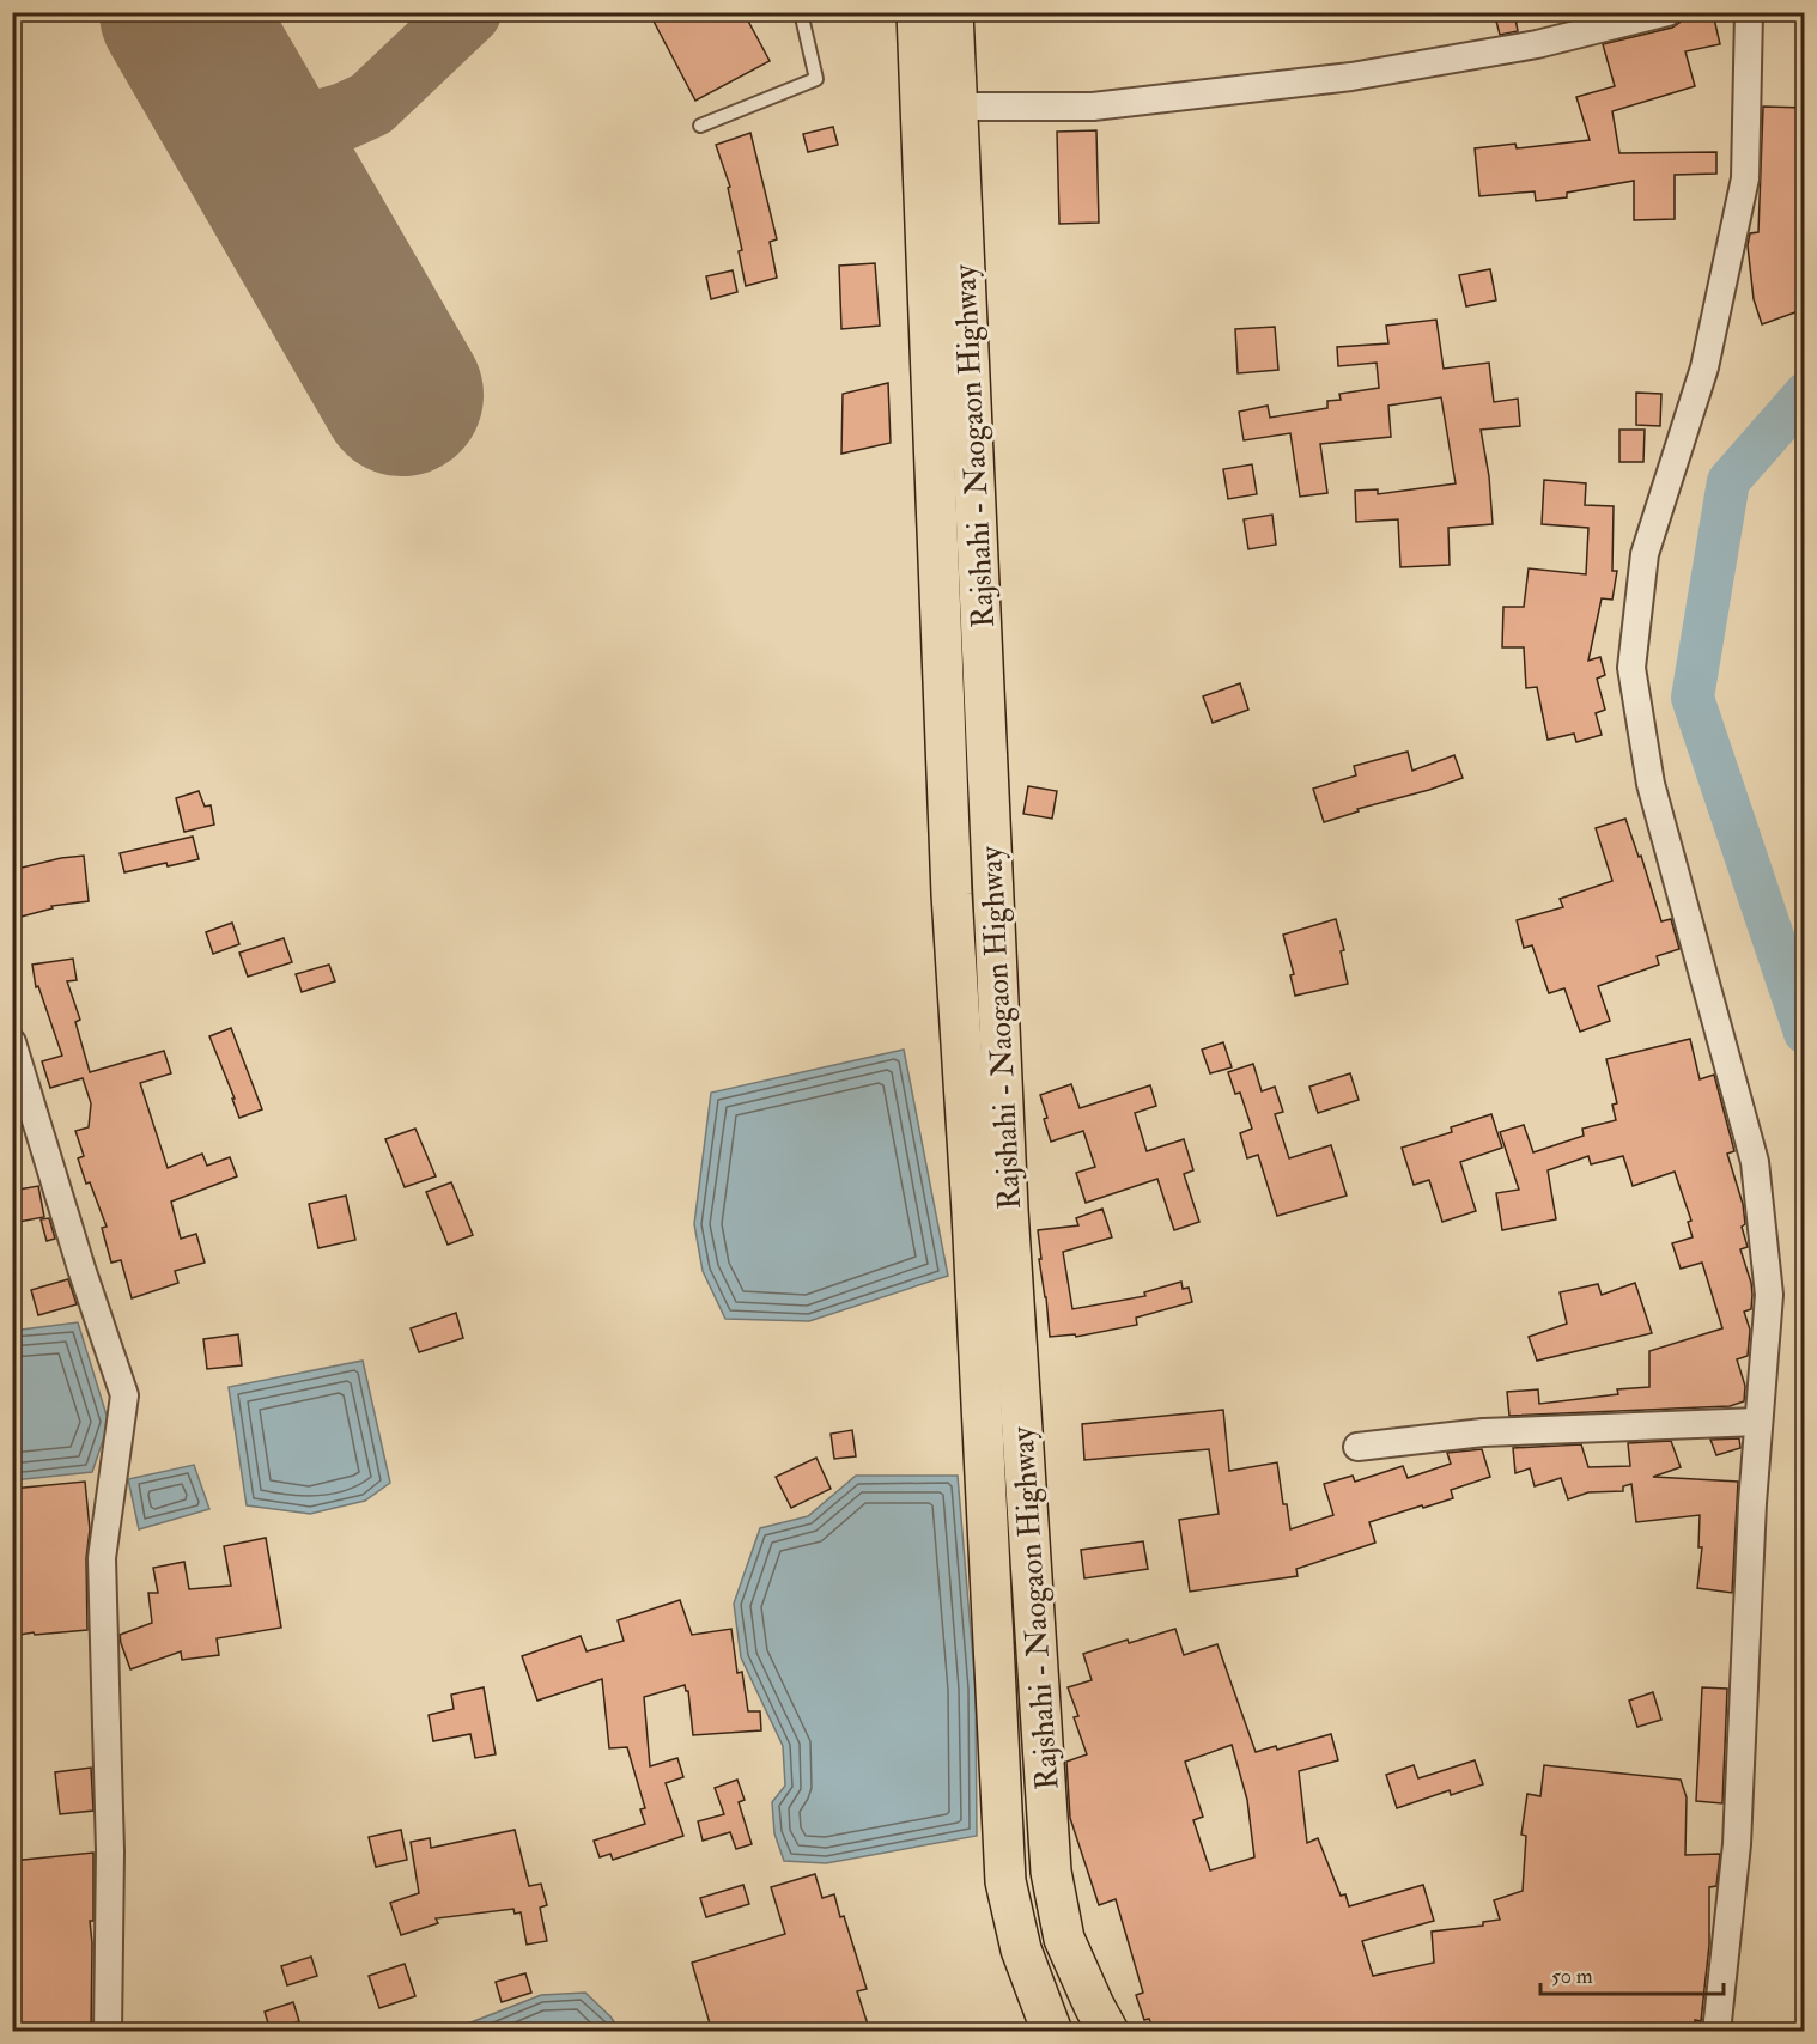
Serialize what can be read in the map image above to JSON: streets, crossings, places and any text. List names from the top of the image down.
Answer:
{
  "streets": {
    "main road": ["Rajshahi - Naogaon Highway"]
  },
  "scale_bar": "50 m"
}
